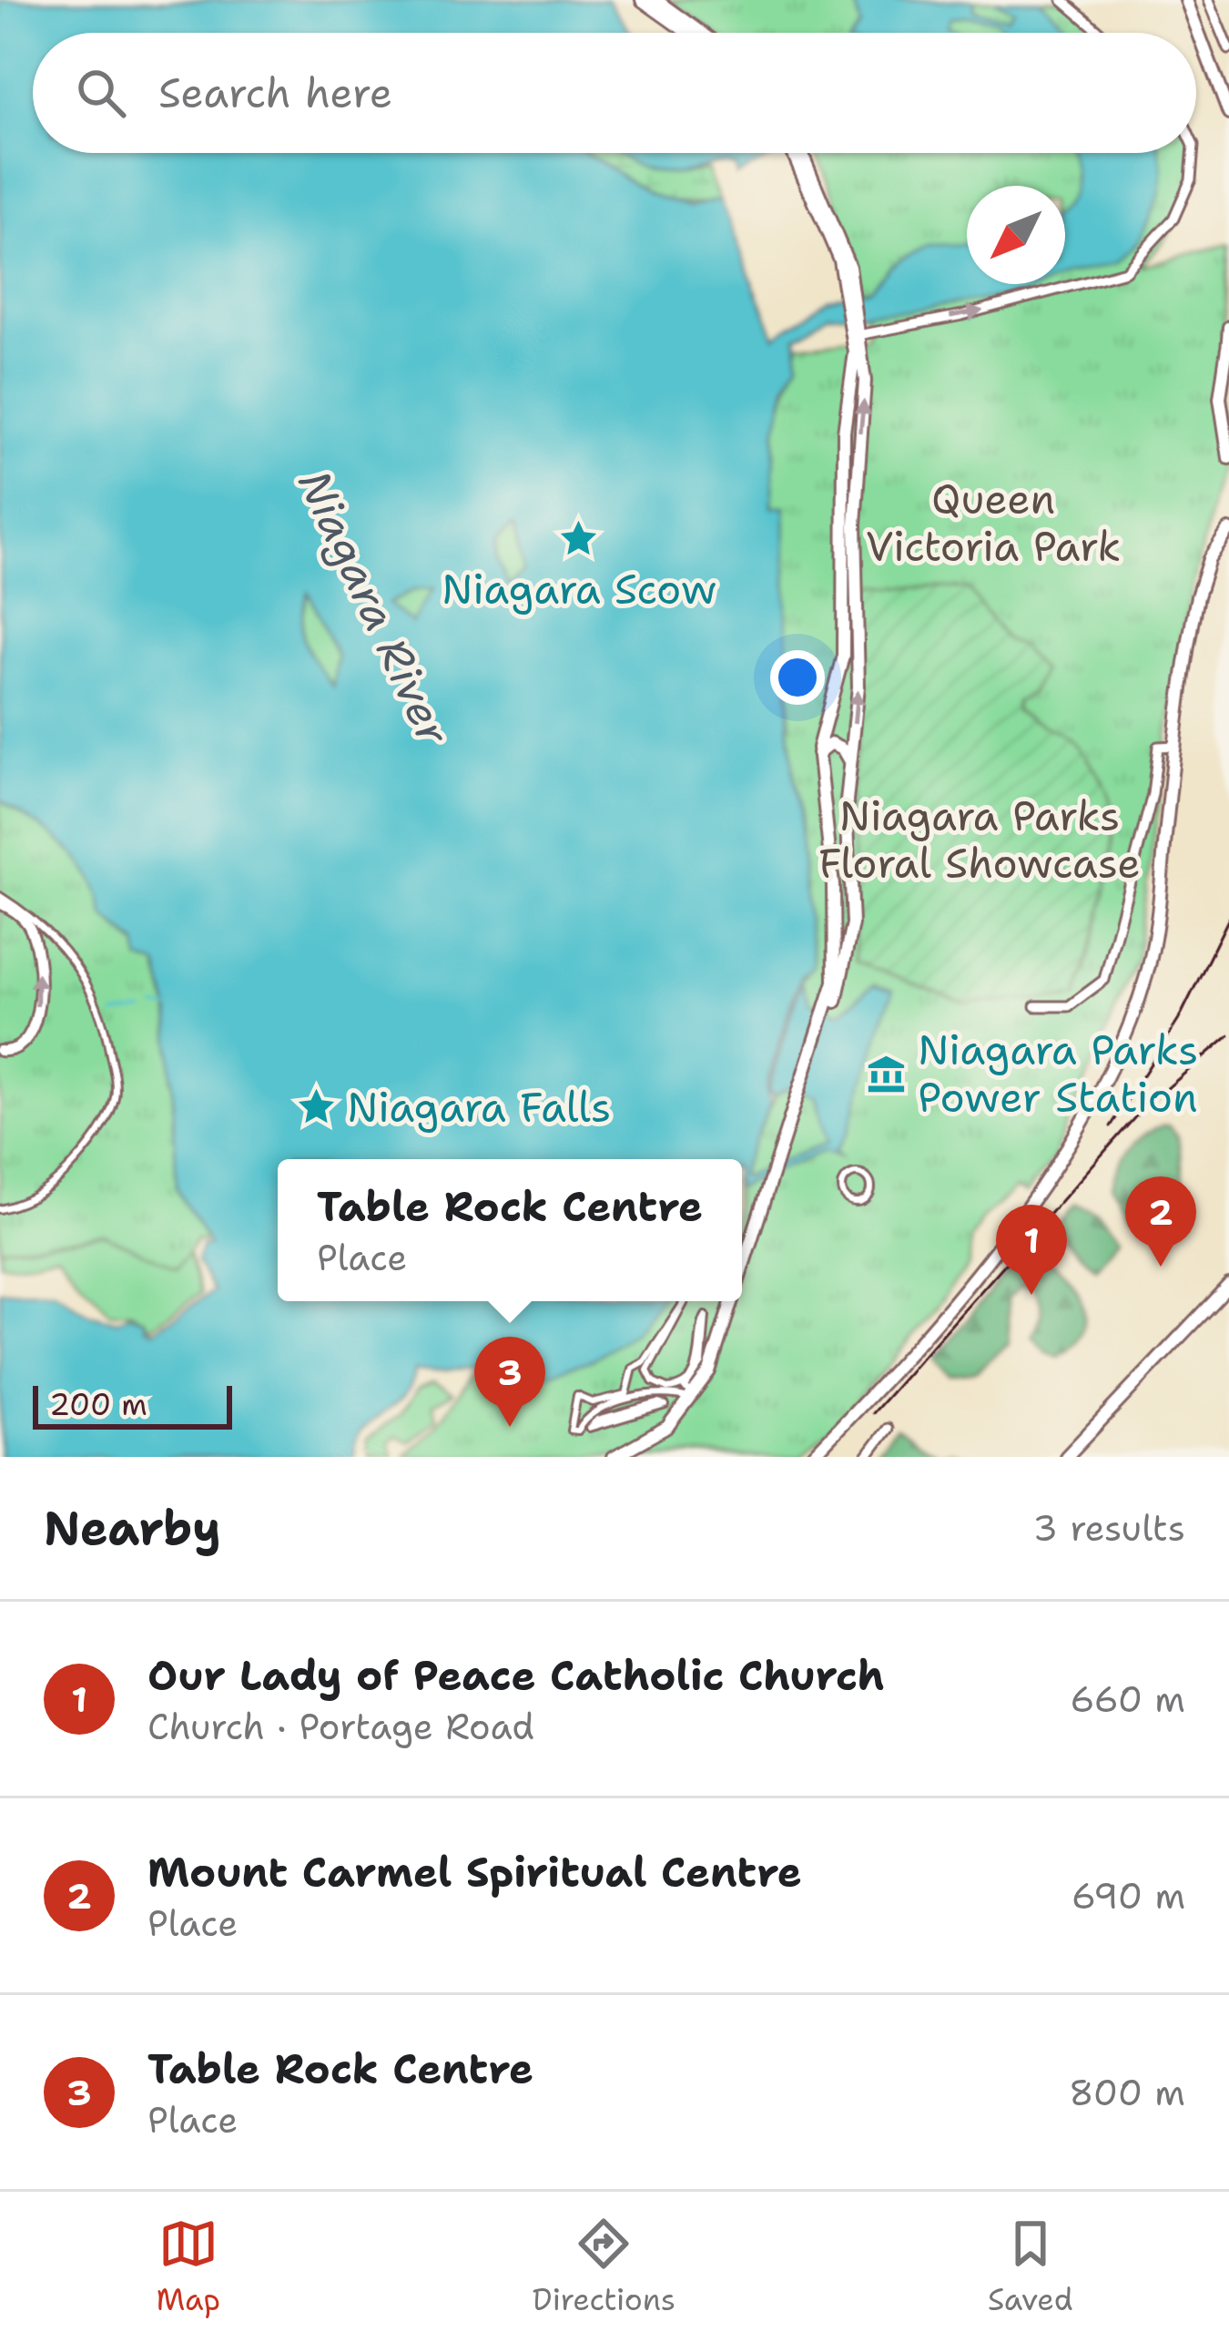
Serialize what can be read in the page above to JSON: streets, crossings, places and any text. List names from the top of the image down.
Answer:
{
  "water": ["Niagara River"],
  "parks": ["Queen Victoria Park", "Niagara Parks Floral Showcase"],
  "places": {
    "place": ["Niagara Scow", "Niagara Falls"],
    "museum": ["Niagara Parks Power Station"]
  },
  "scale_bar": "200 m",
  "north": "bottom left",
  "page": {
    "search": "Search here",
    "popup": ["Table Rock Centre", "Place"],
    "pins": ["2", "1", "3"],
    "scale": "200 m",
    "heading": ["Nearby", "3 results"],
    "list": [
      {
        "mark": "1",
        "name": "Our Lady of Peace Catholic Church",
        "note": "Church · Portage Road",
        "value": "660 m"
      },
      {
        "mark": "2",
        "name": "Mount Carmel Spiritual Centre",
        "note": "Place",
        "value": "690 m"
      },
      {
        "mark": "3",
        "name": "Table Rock Centre",
        "note": "Place",
        "value": "800 m"
      }
    ],
    "nav": ["Map", "Directions", "Saved"]
  }
}
